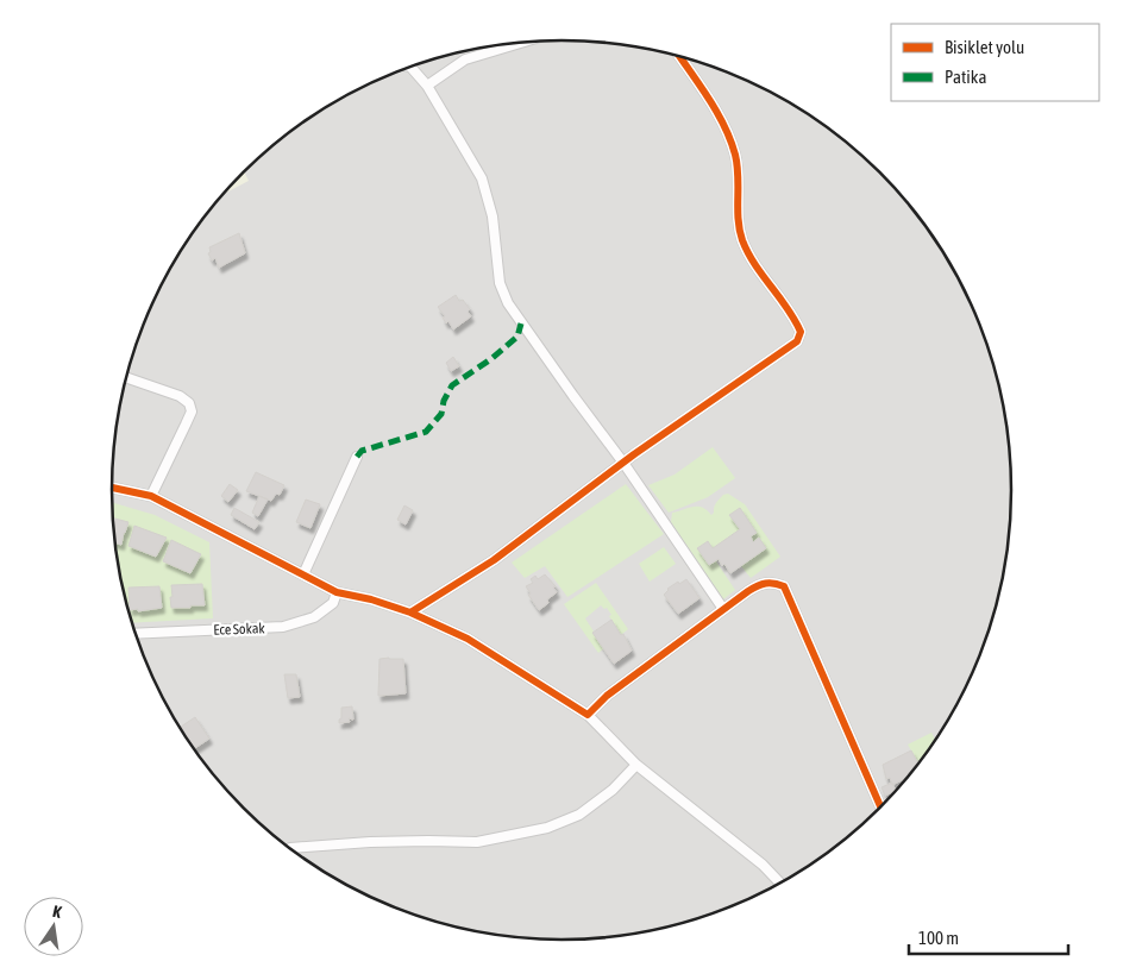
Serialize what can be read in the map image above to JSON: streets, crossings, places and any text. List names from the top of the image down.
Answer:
{
  "streets": {
    "street": ["Ece Sokak"]
  },
  "legend": ["Bisiklet yolu", "Patika"],
  "scale_bar": "100 m",
  "north": "top"
}
